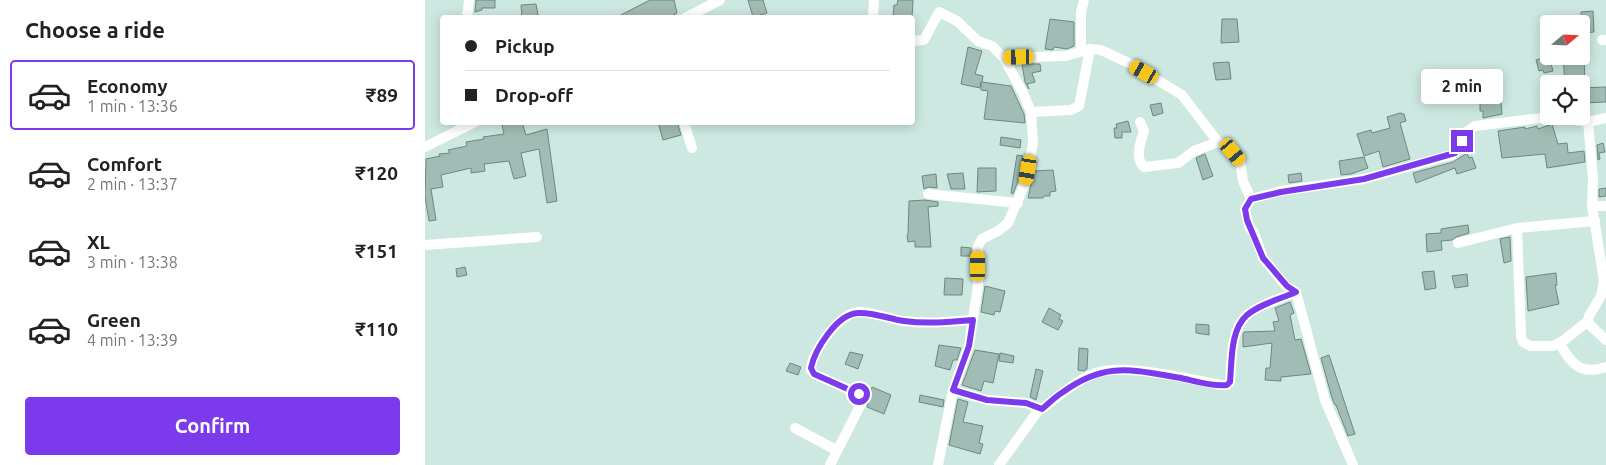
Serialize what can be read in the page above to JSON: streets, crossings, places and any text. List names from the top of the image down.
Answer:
{
  "north": "right",
  "page": {
    "heading": "Choose a ride",
    "banner": ["Pickup", "Drop-off"],
    "list": [
      {
        "name": "Economy",
        "note": "1 min · 13:36",
        "value": "₹89"
      },
      {
        "name": "Comfort",
        "note": "2 min · 13:37",
        "value": "₹120"
      },
      {
        "name": "XL",
        "note": "3 min · 13:38",
        "value": "₹151"
      },
      {
        "name": "Green",
        "note": "4 min · 13:39",
        "value": "₹110"
      }
    ],
    "bubble": "2 min",
    "buttons": "Confirm"
  }
}
